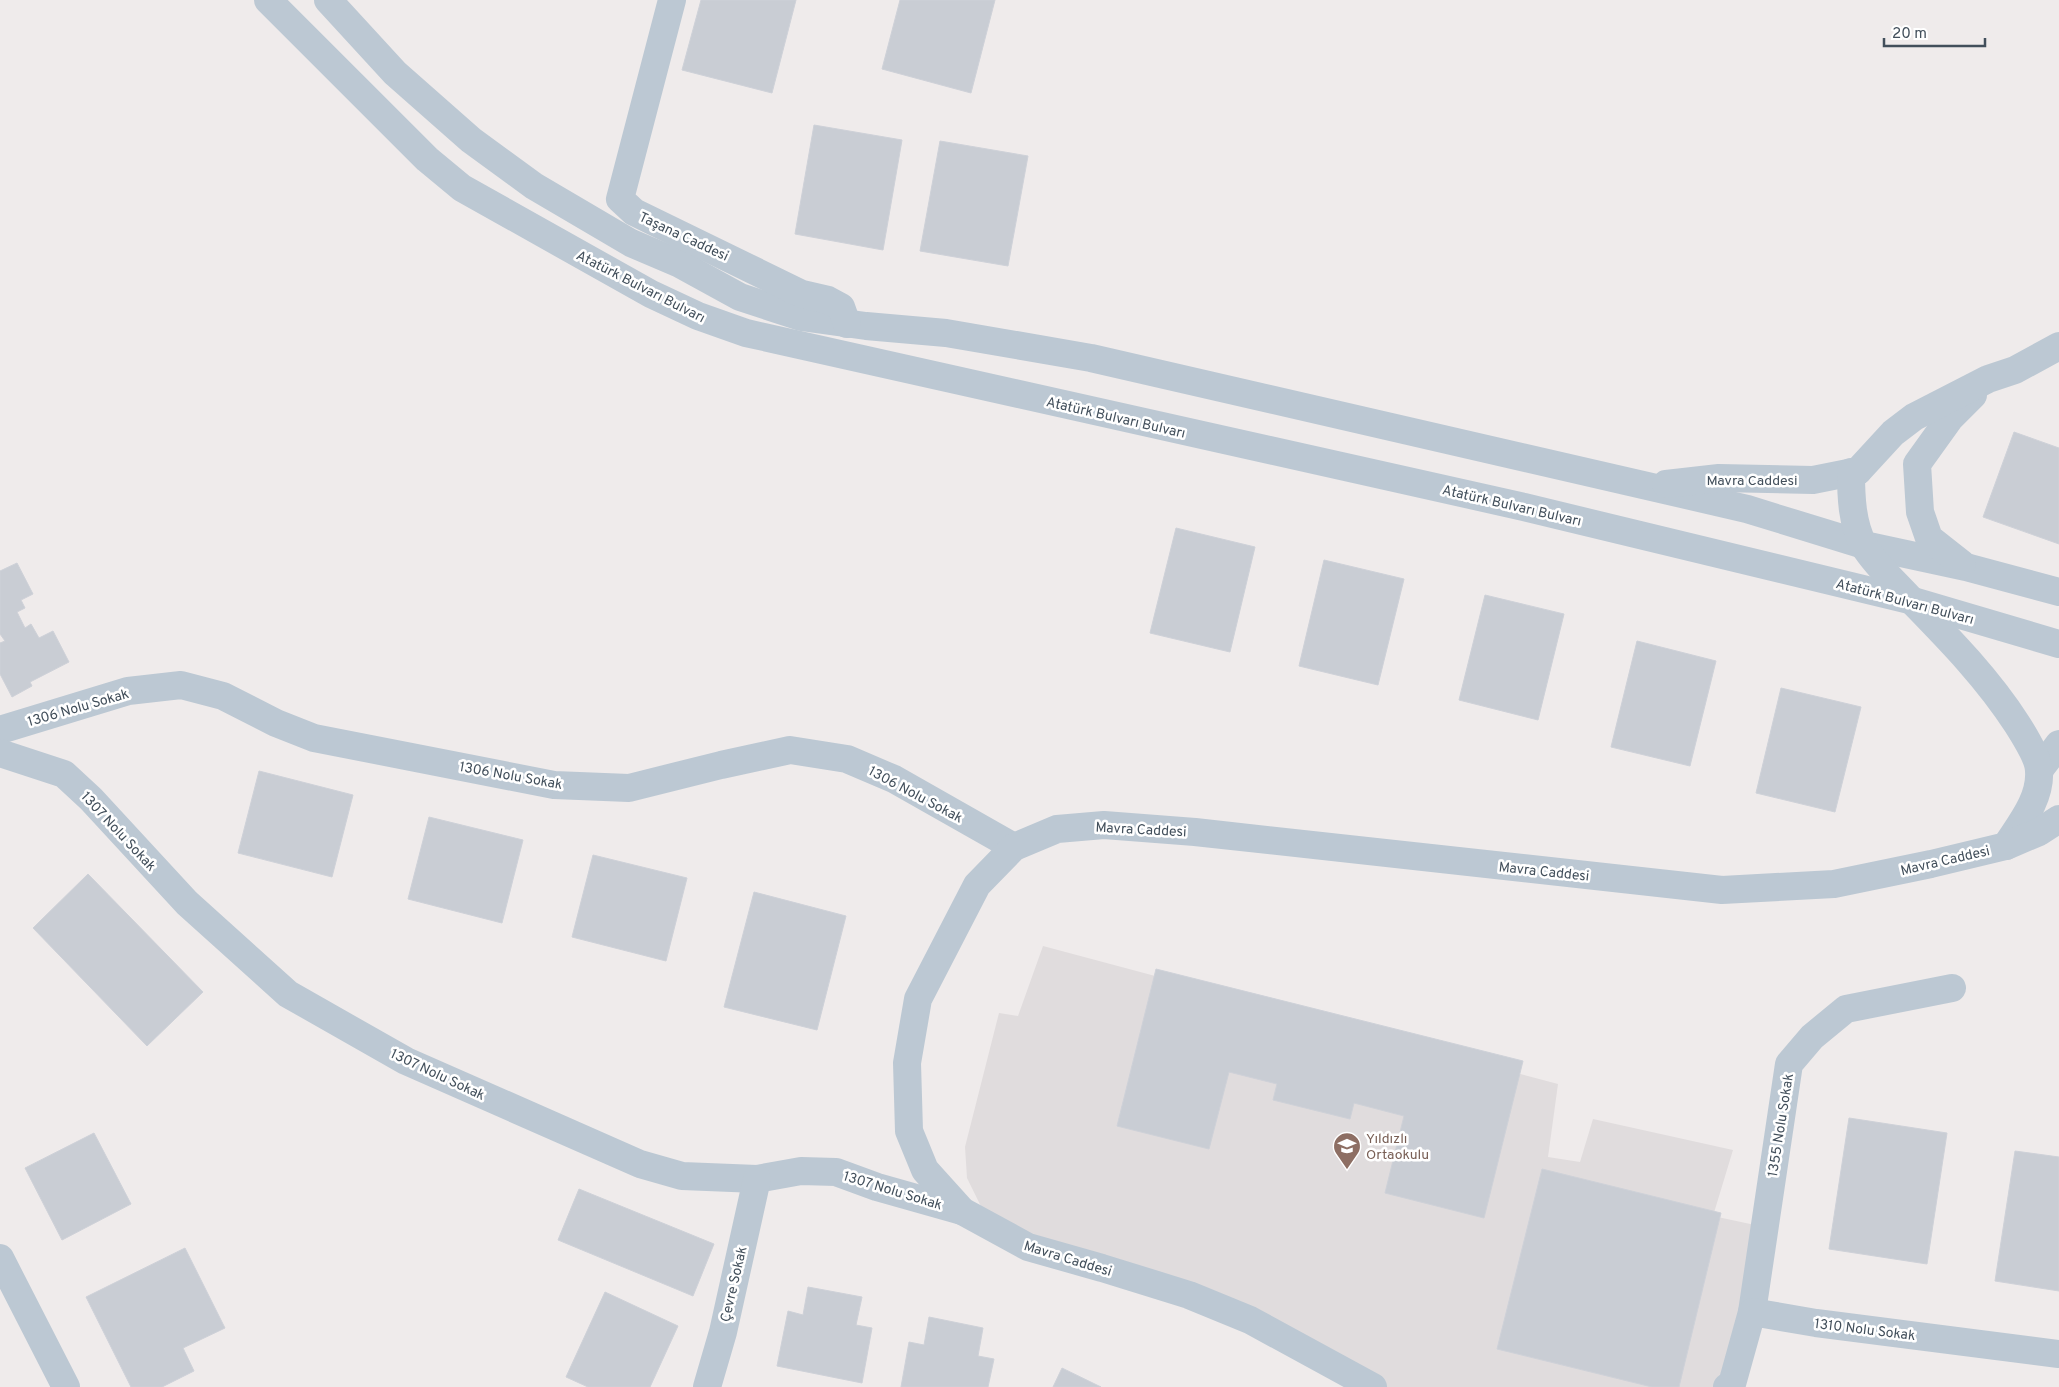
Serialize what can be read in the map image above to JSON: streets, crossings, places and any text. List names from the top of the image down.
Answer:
{
  "streets": {
    "street": [
      "Taşana Caddesi",
      "Atatürk Bulvarı Bulvarı",
      "Mavra Caddesi",
      "1306 Nolu Sokak",
      "1307 Nolu Sokak",
      "1355 Nolu Sokak",
      "Çevre Sokak",
      "1310 Nolu Sokak"
    ]
  },
  "crossings": [
    ["Mavra Caddesi", "1306 Nolu Sokak"],
    ["Mavra Caddesi", "1307 Nolu Sokak"],
    ["1307 Nolu Sokak", "Çevre Sokak"],
    ["1355 Nolu Sokak", "1310 Nolu Sokak"]
  ],
  "places": {
    "school or university": ["Yıldızlı Ortaokulu"]
  },
  "scale_bar": "20 m"
}
